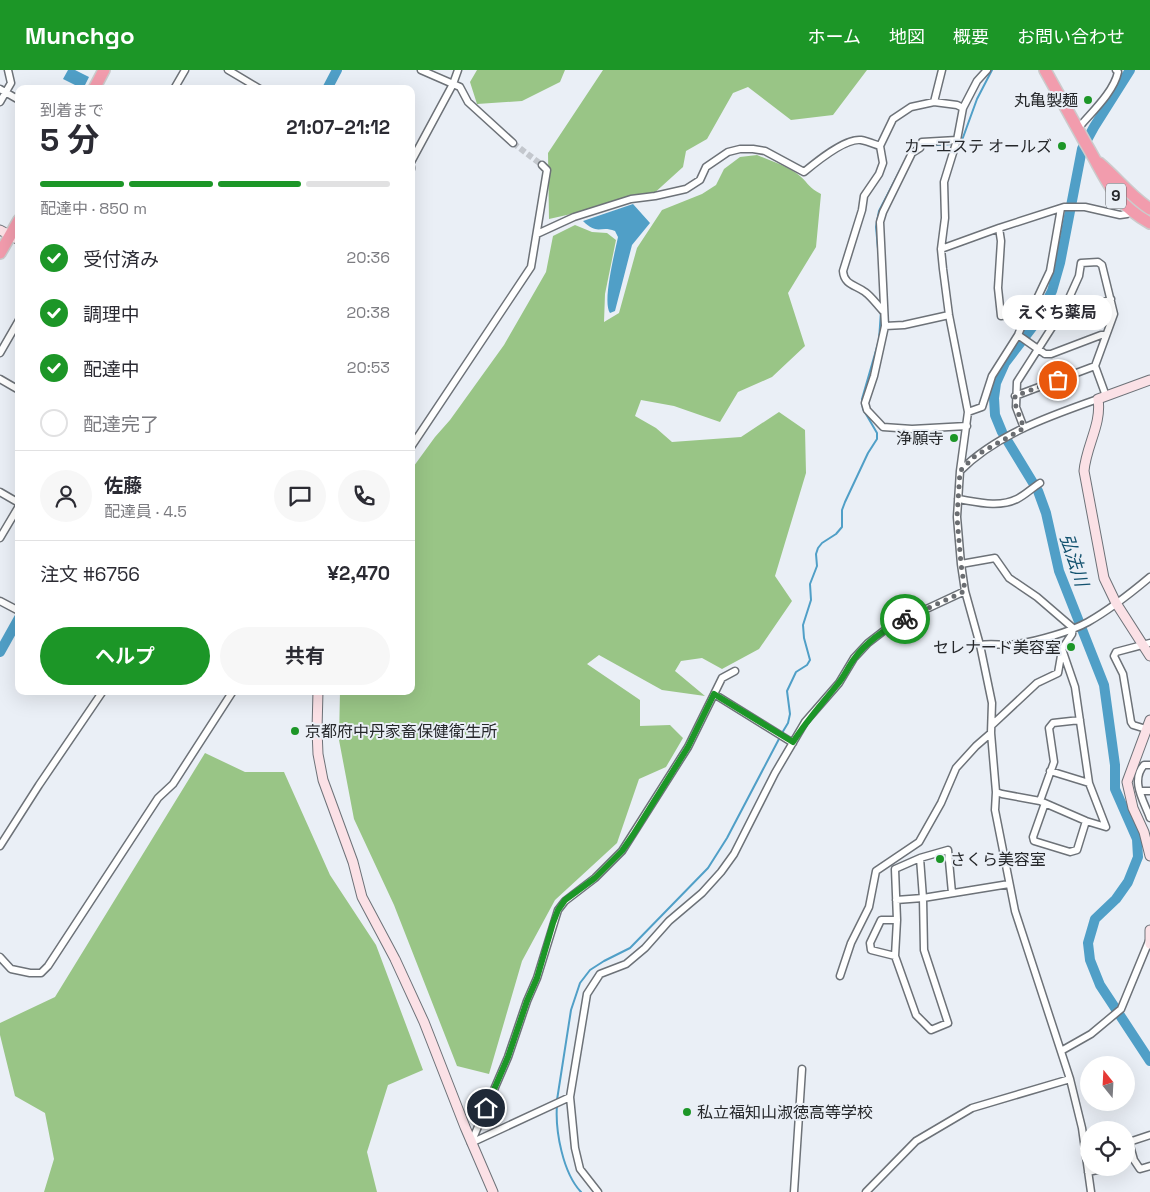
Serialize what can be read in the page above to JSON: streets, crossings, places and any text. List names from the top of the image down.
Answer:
{
  "streets": {
    "highway": ["9"]
  },
  "water": ["弘法川"],
  "places": [
    "丸亀製麺",
    "カーエステ オールズ",
    "えぐち薬局",
    "浄願寺",
    "セレナード美容室",
    "京都府中丹家畜保健衛生所",
    "さくら美容室",
    "私立福知山淑徳高等学校"
  ],
  "north": "top",
  "page": {
    "header": "Munchgo",
    "nav": [
      "ホーム",
      "地図",
      "概要",
      "お問い合わせ"
    ],
    "heading": ["5 分", "到着まで", "21:07–21:12"],
    "panel": [
      "佐藤",
      "配達員 · 4.5",
      "注文 #6756",
      "¥2,470"
    ],
    "bar": "配達中 · 850 m",
    "list": [
      ["受付済み", "20:36"],
      ["調理中", "20:38"],
      ["配達中", "20:53"],
      "配達完了"
    ],
    "bubble": "えぐち薬局",
    "buttons": ["ヘルプ", "共有"]
  }
}
